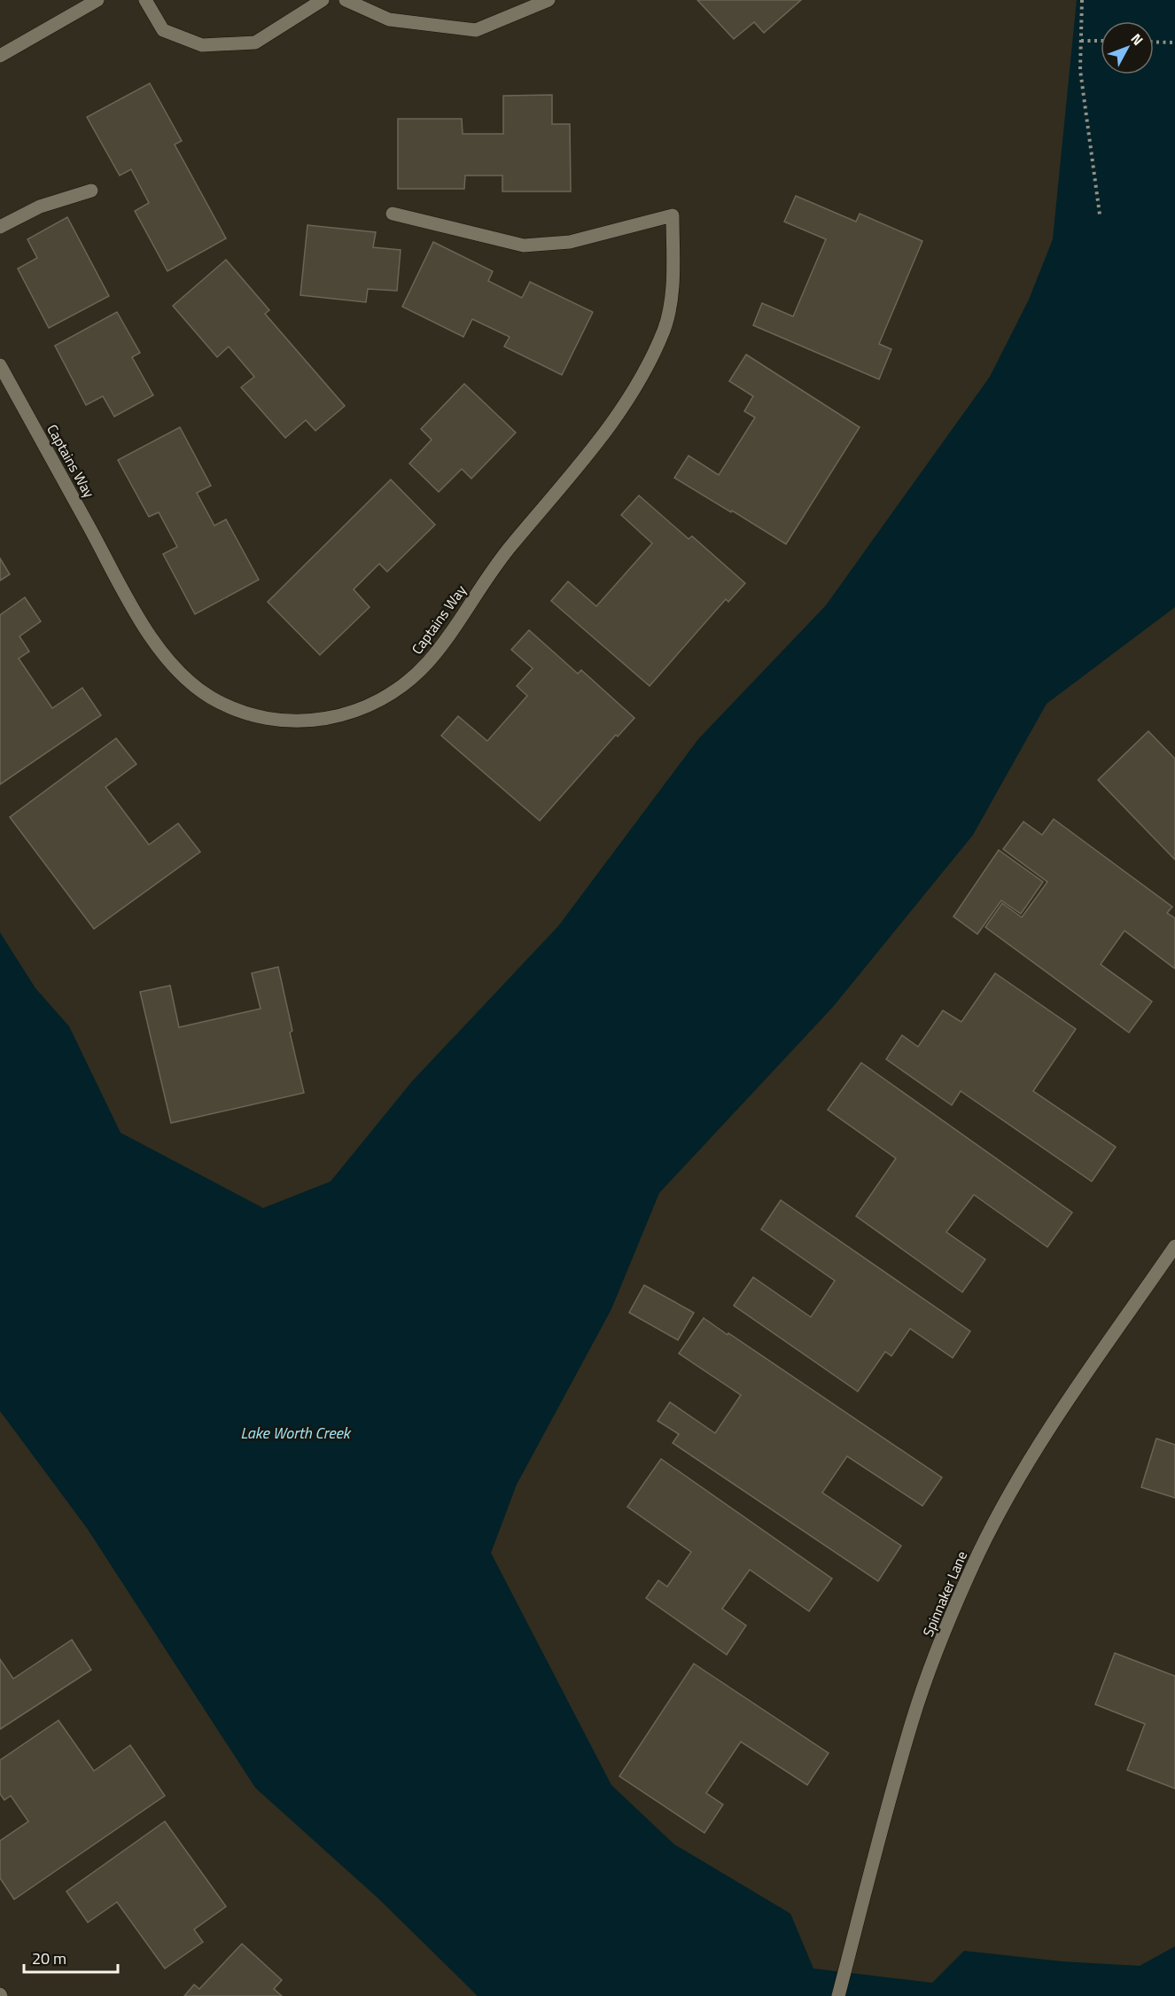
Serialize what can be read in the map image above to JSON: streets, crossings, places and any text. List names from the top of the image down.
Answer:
{
  "streets": {
    "street": ["Captains Way", "Spinnaker Lane"]
  },
  "water": ["Lake Worth Creek"],
  "scale_bar": "20 m",
  "north": "top right"
}
